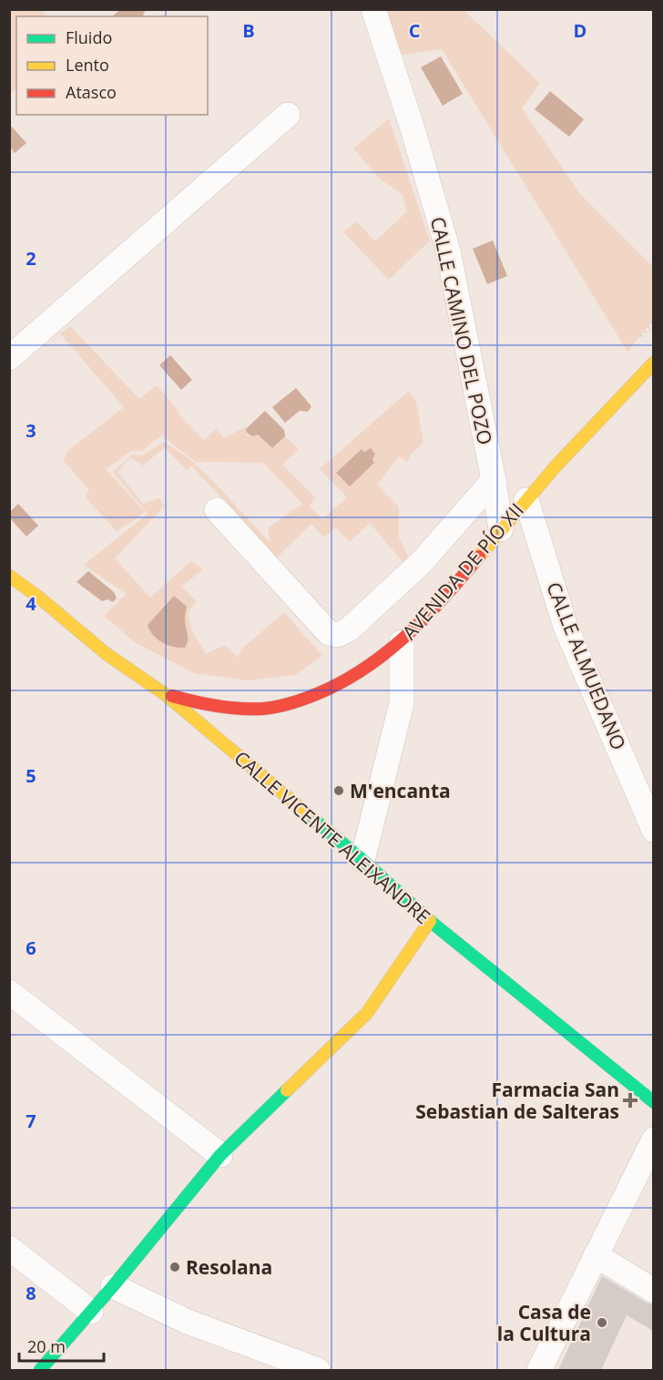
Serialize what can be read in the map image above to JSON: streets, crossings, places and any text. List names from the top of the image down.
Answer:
{
  "streets": {
    "street": [
      "CALLE CAMINO DEL POZO",
      "AVENIDA DE PÍO XII",
      "CALLE ALMUEDANO",
      "CALLE VICENTE ALEIXANDRE"
    ]
  },
  "crossings": [
    ["CALLE CAMINO DEL POZO", "AVENIDA DE PÍO XII"],
    ["AVENIDA DE PÍO XII", "CALLE ALMUEDANO"],
    ["AVENIDA DE PÍO XII", "CALLE VICENTE ALEIXANDRE"]
  ],
  "places": {
    "other": ["M'encanta", "Resolana", "Casa de la Cultura"],
    "health": ["Farmacia San Sebastian de Salteras"]
  },
  "legend": ["Fluido", "Lento", "Atasco"],
  "scale_bar": "20 m",
  "grid": {
    "columns": ["B", "C", "D"],
    "rows": [
      "2",
      "3",
      "4",
      "5",
      "6",
      "7",
      "8"
    ]
  }
}
